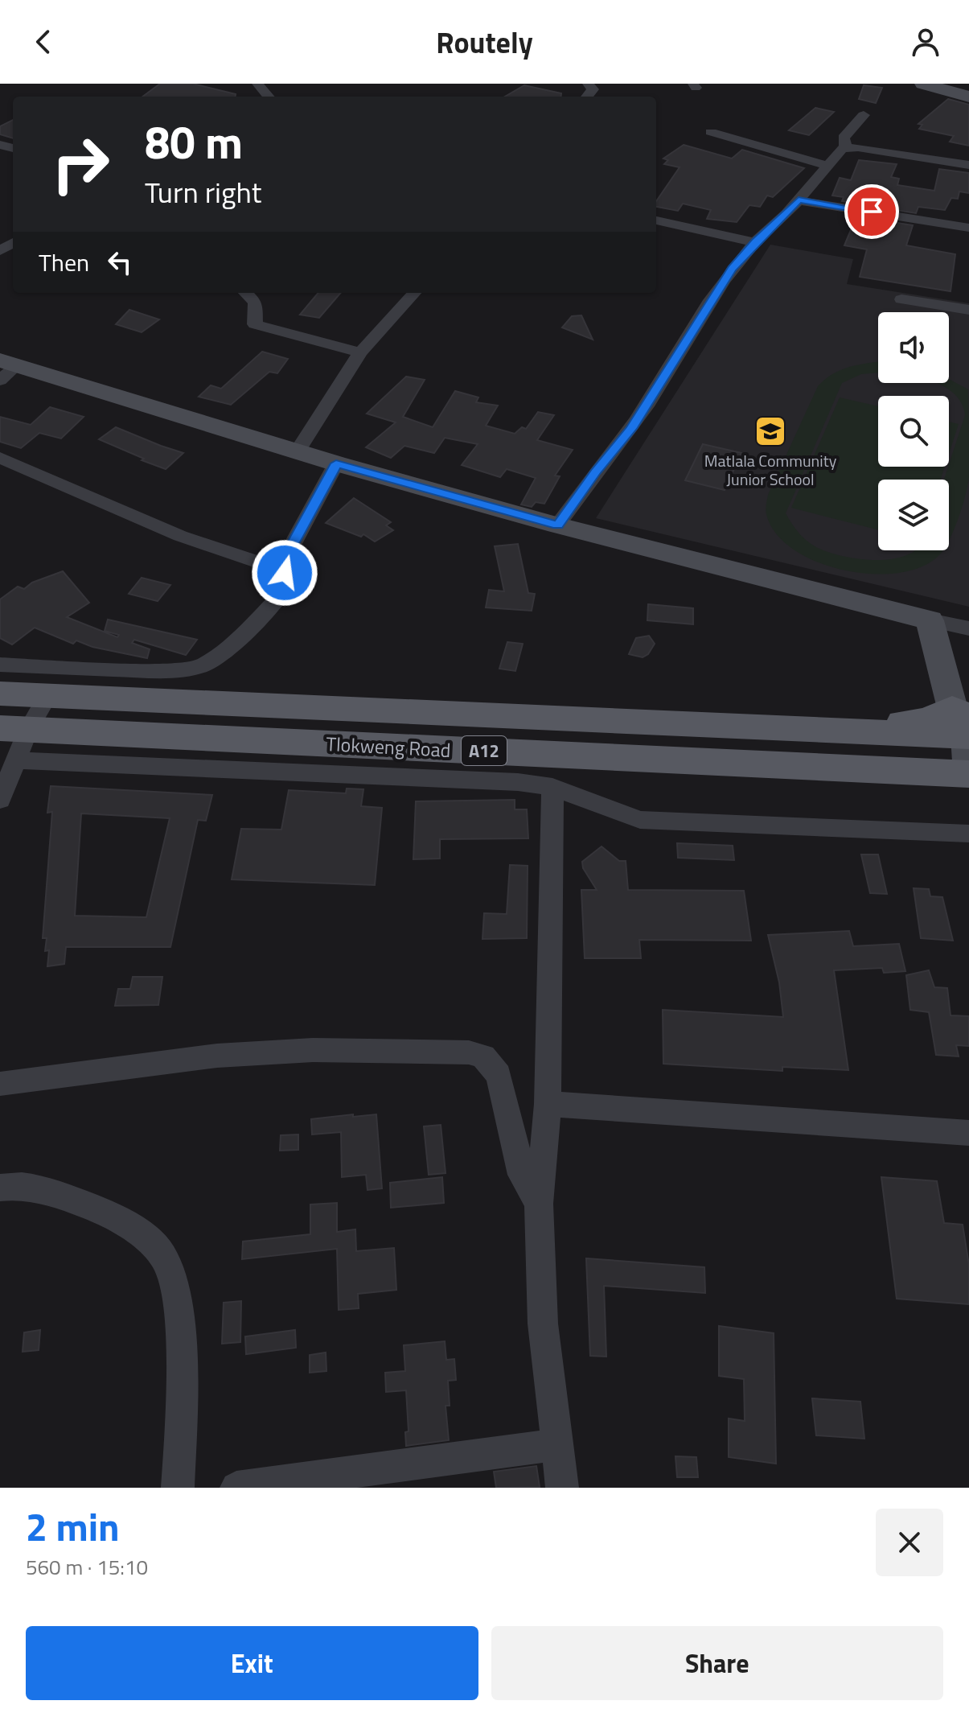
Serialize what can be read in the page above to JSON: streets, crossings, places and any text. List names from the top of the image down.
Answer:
{
  "streets": {
    "main road": ["Tlokweng Road", "A12"]
  },
  "places": {
    "school or university": ["Matlala Community Junior School"]
  },
  "page": {
    "header": "Routely",
    "turn": ["80 m", "Turn right"],
    "then": "Then",
    "heading": ["2 min", "560 m · 15:10"],
    "buttons": ["Exit", "Share"]
  }
}
